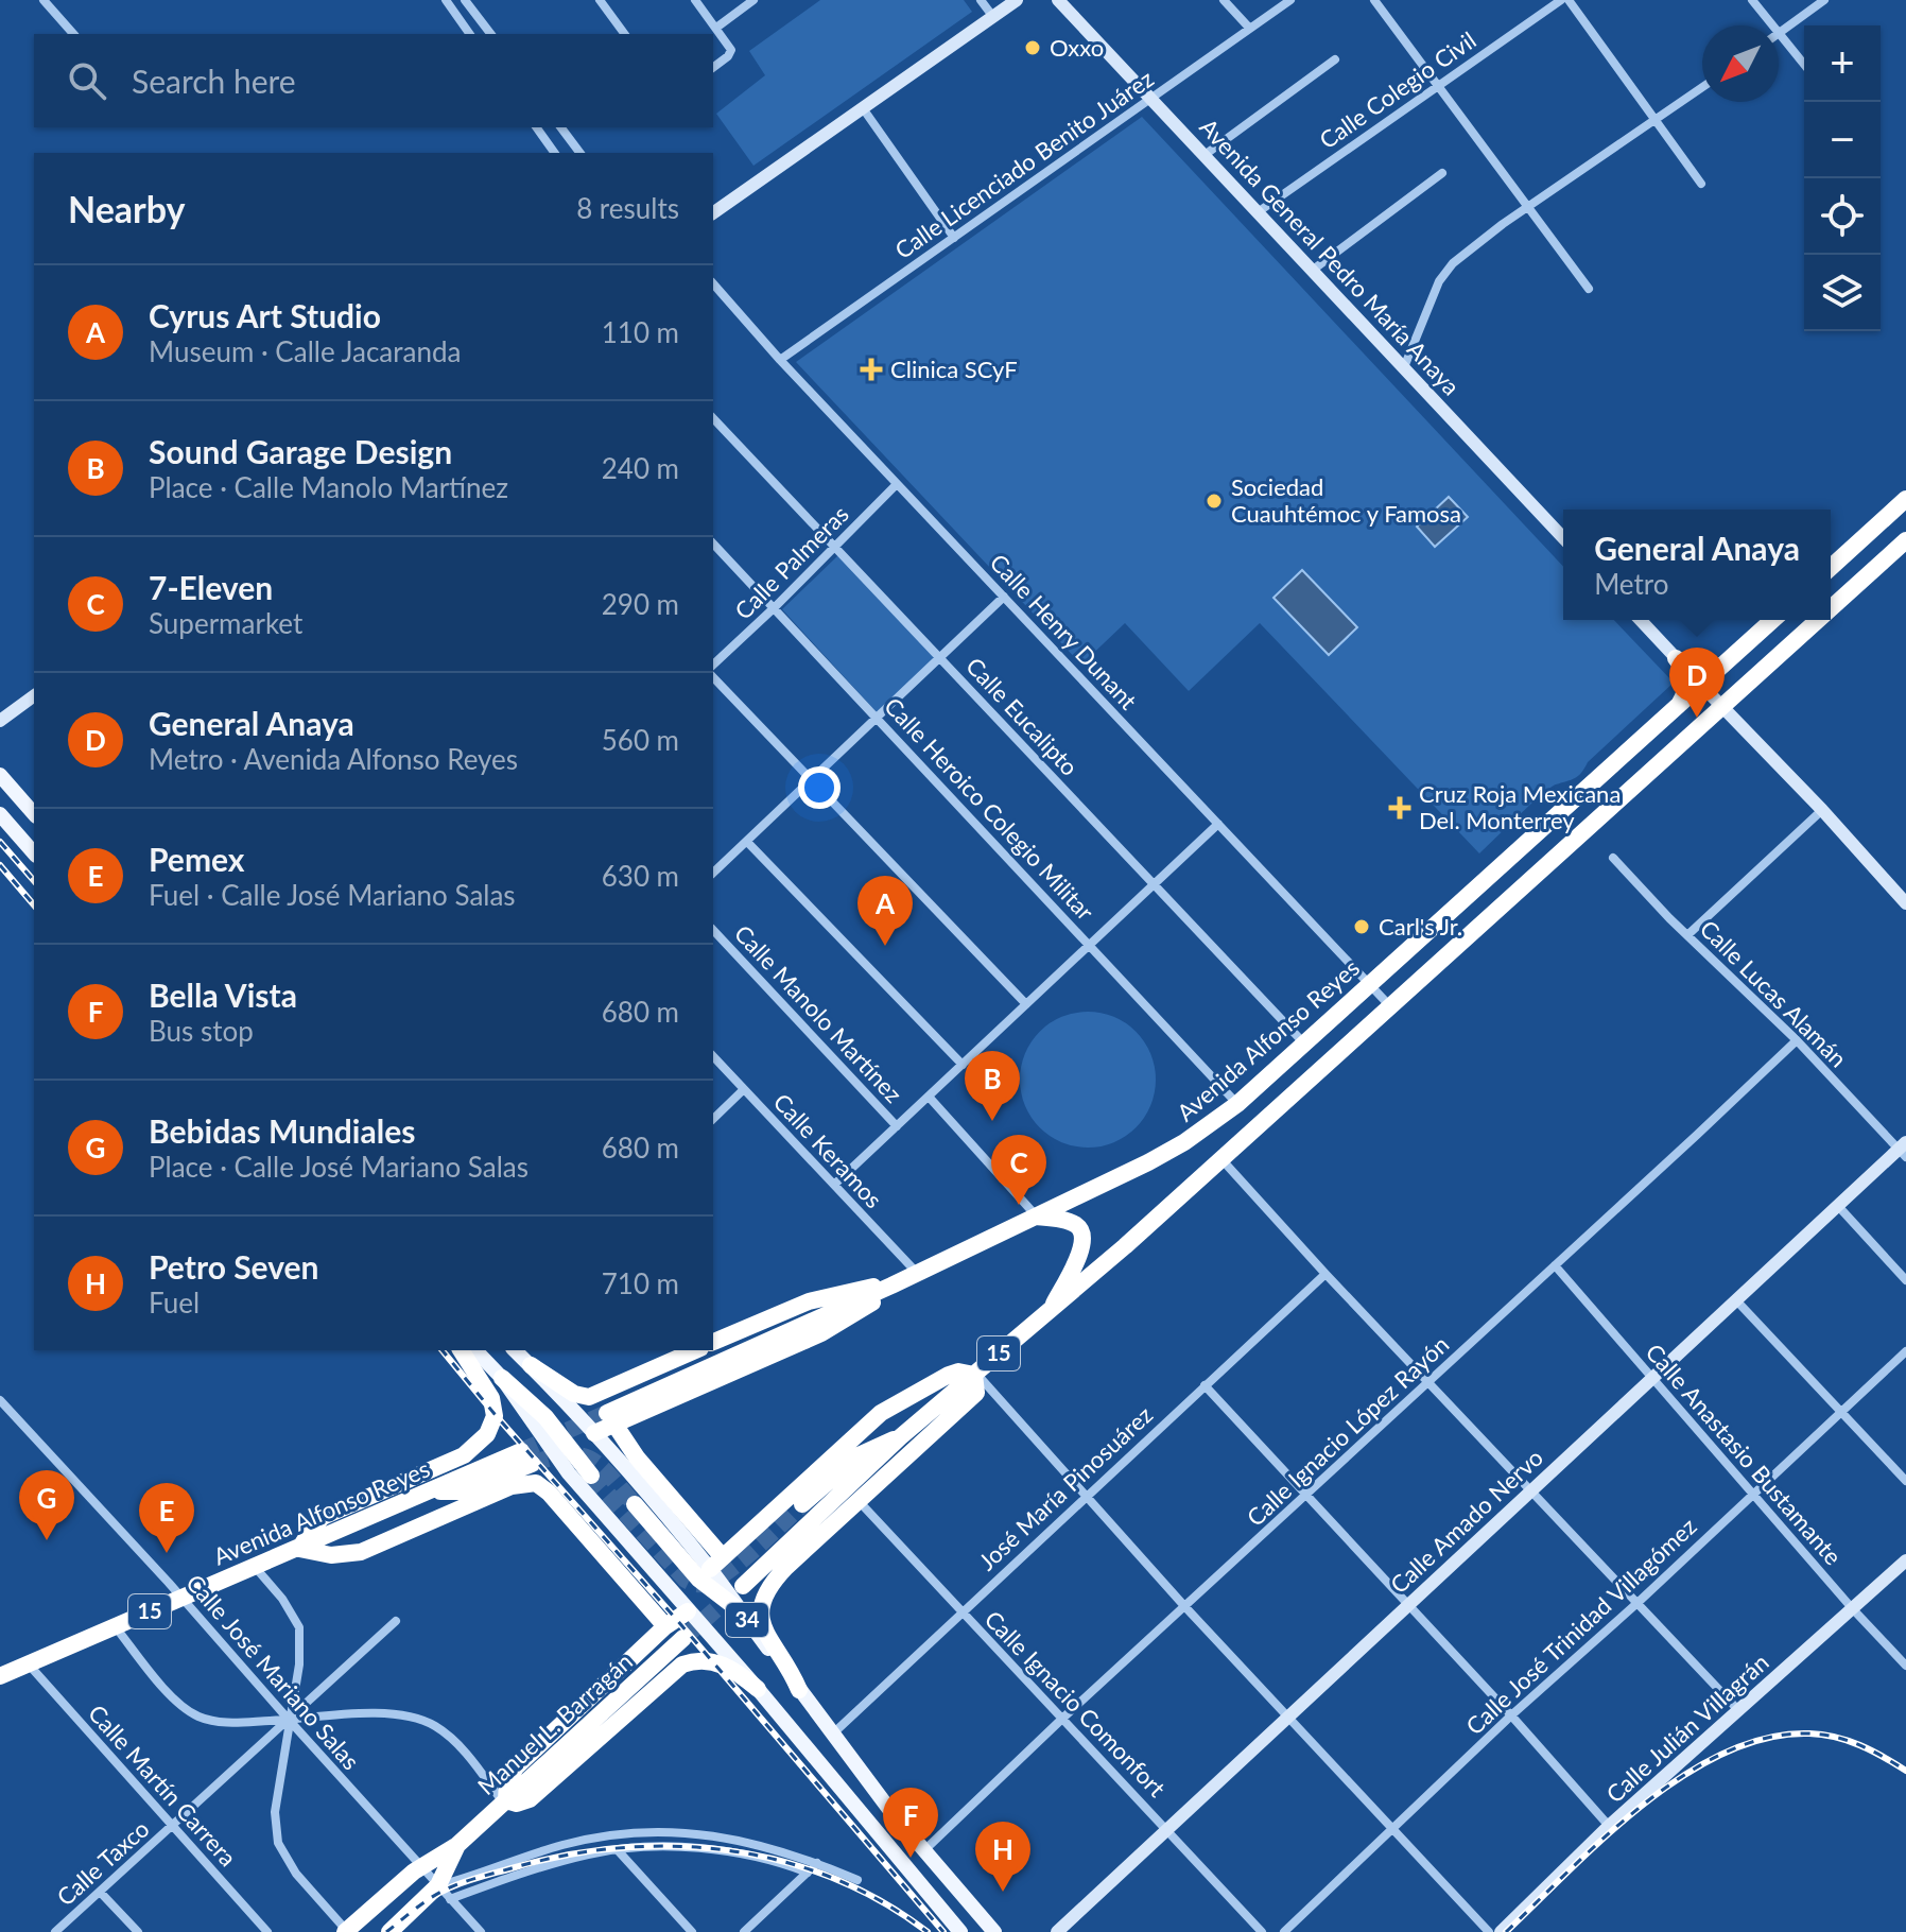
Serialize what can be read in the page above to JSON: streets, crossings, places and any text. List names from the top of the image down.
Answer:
{
  "streets": {
    "highway": ["Avenida Alfonso Reyes", "15", "Manuel L. Barragán"],
    "main road": ["34"],
    "street": [
      "Calle Colegio Civil",
      "Calle Licenciado Benito Juárez",
      "Avenida General Pedro María Anaya",
      "Calle Palmeras",
      "Calle Henry Dunant",
      "Calle Eucalipto",
      "Calle Heroico Colegio Militar",
      "Calle Lucas Alamán",
      "Calle Manolo Martínez",
      "Calle Keramos",
      "Calle Ignacio López Rayón",
      "Calle Anastasio Bustamante",
      "José María Pinosuárez",
      "Calle Amado Nervo",
      "Calle José Trinidad Villagómez",
      "Calle José Mariano Salas",
      "Calle Ignacio Comonfort",
      "Calle Julián Villagrán",
      "Calle Martín Carrera",
      "Calle Taxco"
    ]
  },
  "crossings": [
    ["Calle Colegio Civil", "Avenida General Pedro María Anaya"],
    ["Calle Licenciado Benito Juárez", "Avenida General Pedro María Anaya"],
    ["Calle Licenciado Benito Juárez", "Calle Henry Dunant"],
    ["Calle Palmeras", "Calle Henry Dunant"],
    ["Calle Palmeras", "Calle Eucalipto"],
    ["Calle Palmeras", "Calle Heroico Colegio Militar"],
    ["Calle Henry Dunant", "Avenida Alfonso Reyes"],
    ["Calle Henry Dunant", "15"],
    ["Calle Eucalipto", "Avenida Alfonso Reyes"],
    ["Calle Heroico Colegio Militar", "Avenida Alfonso Reyes"],
    ["Calle Lucas Alamán", "Calle Ignacio López Rayón"],
    ["Calle Lucas Alamán", "Calle Amado Nervo"],
    ["Calle Manolo Martínez", "Avenida Alfonso Reyes"],
    ["Avenida Alfonso Reyes", "Calle Keramos"],
    ["Avenida Alfonso Reyes", "Calle José Mariano Salas"],
    ["Avenida Alfonso Reyes", "Calle Martín Carrera"],
    ["Calle Ignacio López Rayón", "Calle Anastasio Bustamante"],
    ["Calle Ignacio López Rayón", "34"],
    ["Calle Ignacio López Rayón", "Calle Ignacio Comonfort"],
    ["Calle Anastasio Bustamante", "Calle Amado Nervo"],
    ["Calle Anastasio Bustamante", "Calle José Trinidad Villagómez"],
    ["Calle Anastasio Bustamante", "Calle Julián Villagrán"],
    ["José María Pinosuárez", "34"],
    ["José María Pinosuárez", "Calle Ignacio Comonfort"],
    ["Calle Amado Nervo", "Calle Ignacio Comonfort"],
    ["Calle José Mariano Salas", "Manuel L. Barragán"],
    ["Calle José Mariano Salas", "Calle Taxco"],
    ["Calle Martín Carrera", "Calle Taxco"]
  ],
  "places": {
    "other": ["Oxxo", "Sociedad Cuauhtémoc y Famosa", "Carl's Jr."],
    "health": ["Clinica SCyF", "Cruz Roja Mexicana Del. Monterrey"]
  },
  "north": "bottom left",
  "page": {
    "map_buttons": ["+", "−"],
    "search": "Search here",
    "heading": ["Nearby", "8 results"],
    "list": [
      {
        "mark": "A",
        "name": "Cyrus Art Studio",
        "note": "Museum · Calle Jacaranda",
        "value": "110 m"
      },
      {
        "mark": "B",
        "name": "Sound Garage Design",
        "note": "Place · Calle Manolo Martínez",
        "value": "240 m"
      },
      {
        "mark": "C",
        "name": "7-Eleven",
        "note": "Supermarket",
        "value": "290 m"
      },
      {
        "mark": "D",
        "name": "General Anaya",
        "note": "Metro · Avenida Alfonso Reyes",
        "value": "560 m"
      },
      {
        "mark": "E",
        "name": "Pemex",
        "note": "Fuel · Calle José Mariano Salas",
        "value": "630 m"
      },
      {
        "mark": "F",
        "name": "Bella Vista",
        "note": "Bus stop",
        "value": "680 m"
      },
      {
        "mark": "G",
        "name": "Bebidas Mundiales",
        "note": "Place · Calle José Mariano Salas",
        "value": "680 m"
      },
      {
        "mark": "H",
        "name": "Petro Seven",
        "note": "Fuel",
        "value": "710 m"
      }
    ],
    "popup": ["General Anaya", "Metro"],
    "pins": [
      "D",
      "A",
      "B",
      "C",
      "G",
      "E",
      "F",
      "H"
    ]
  }
}
